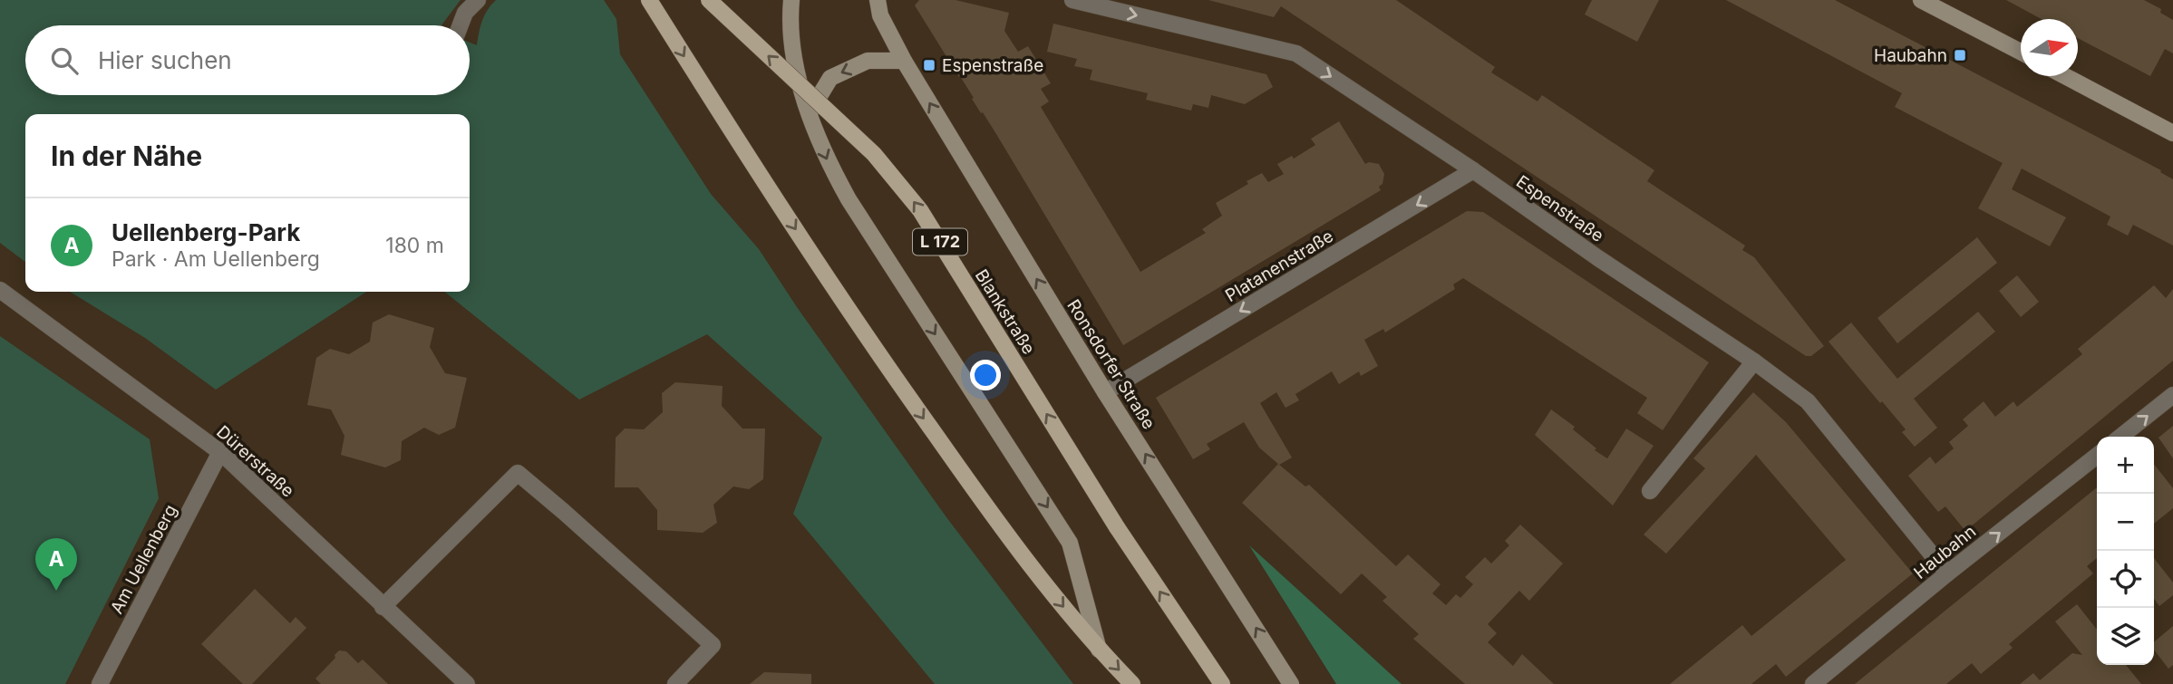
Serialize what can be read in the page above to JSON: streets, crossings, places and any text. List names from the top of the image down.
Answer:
{
  "streets": {
    "main road": ["L 172", "Blankstraße"],
    "street": [
      "Espenstraße",
      "Platanenstraße",
      "Ronsdorfer Straße",
      "Dürerstraße",
      "Haubahn",
      "Am Uellenberg"
    ]
  },
  "crossings": [
    ["Espenstraße", "Platanenstraße"],
    ["Espenstraße", "Haubahn"],
    ["Platanenstraße", "Ronsdorfer Straße"],
    ["Dürerstraße", "Am Uellenberg"]
  ],
  "one_way": ["Espenstraße", "Platanenstraße", "Haubahn"],
  "places": {
    "transit": ["Haubahn", "Espenstraße"]
  },
  "north": "right",
  "page": {
    "search": "Hier suchen",
    "heading": "In der Nähe",
    "list": [
      {
        "mark": "A",
        "name": "Uellenberg-Park",
        "note": "Park · Am Uellenberg",
        "value": "180 m"
      }
    ],
    "map_buttons": ["+", "−"],
    "pins": "A"
  }
}
